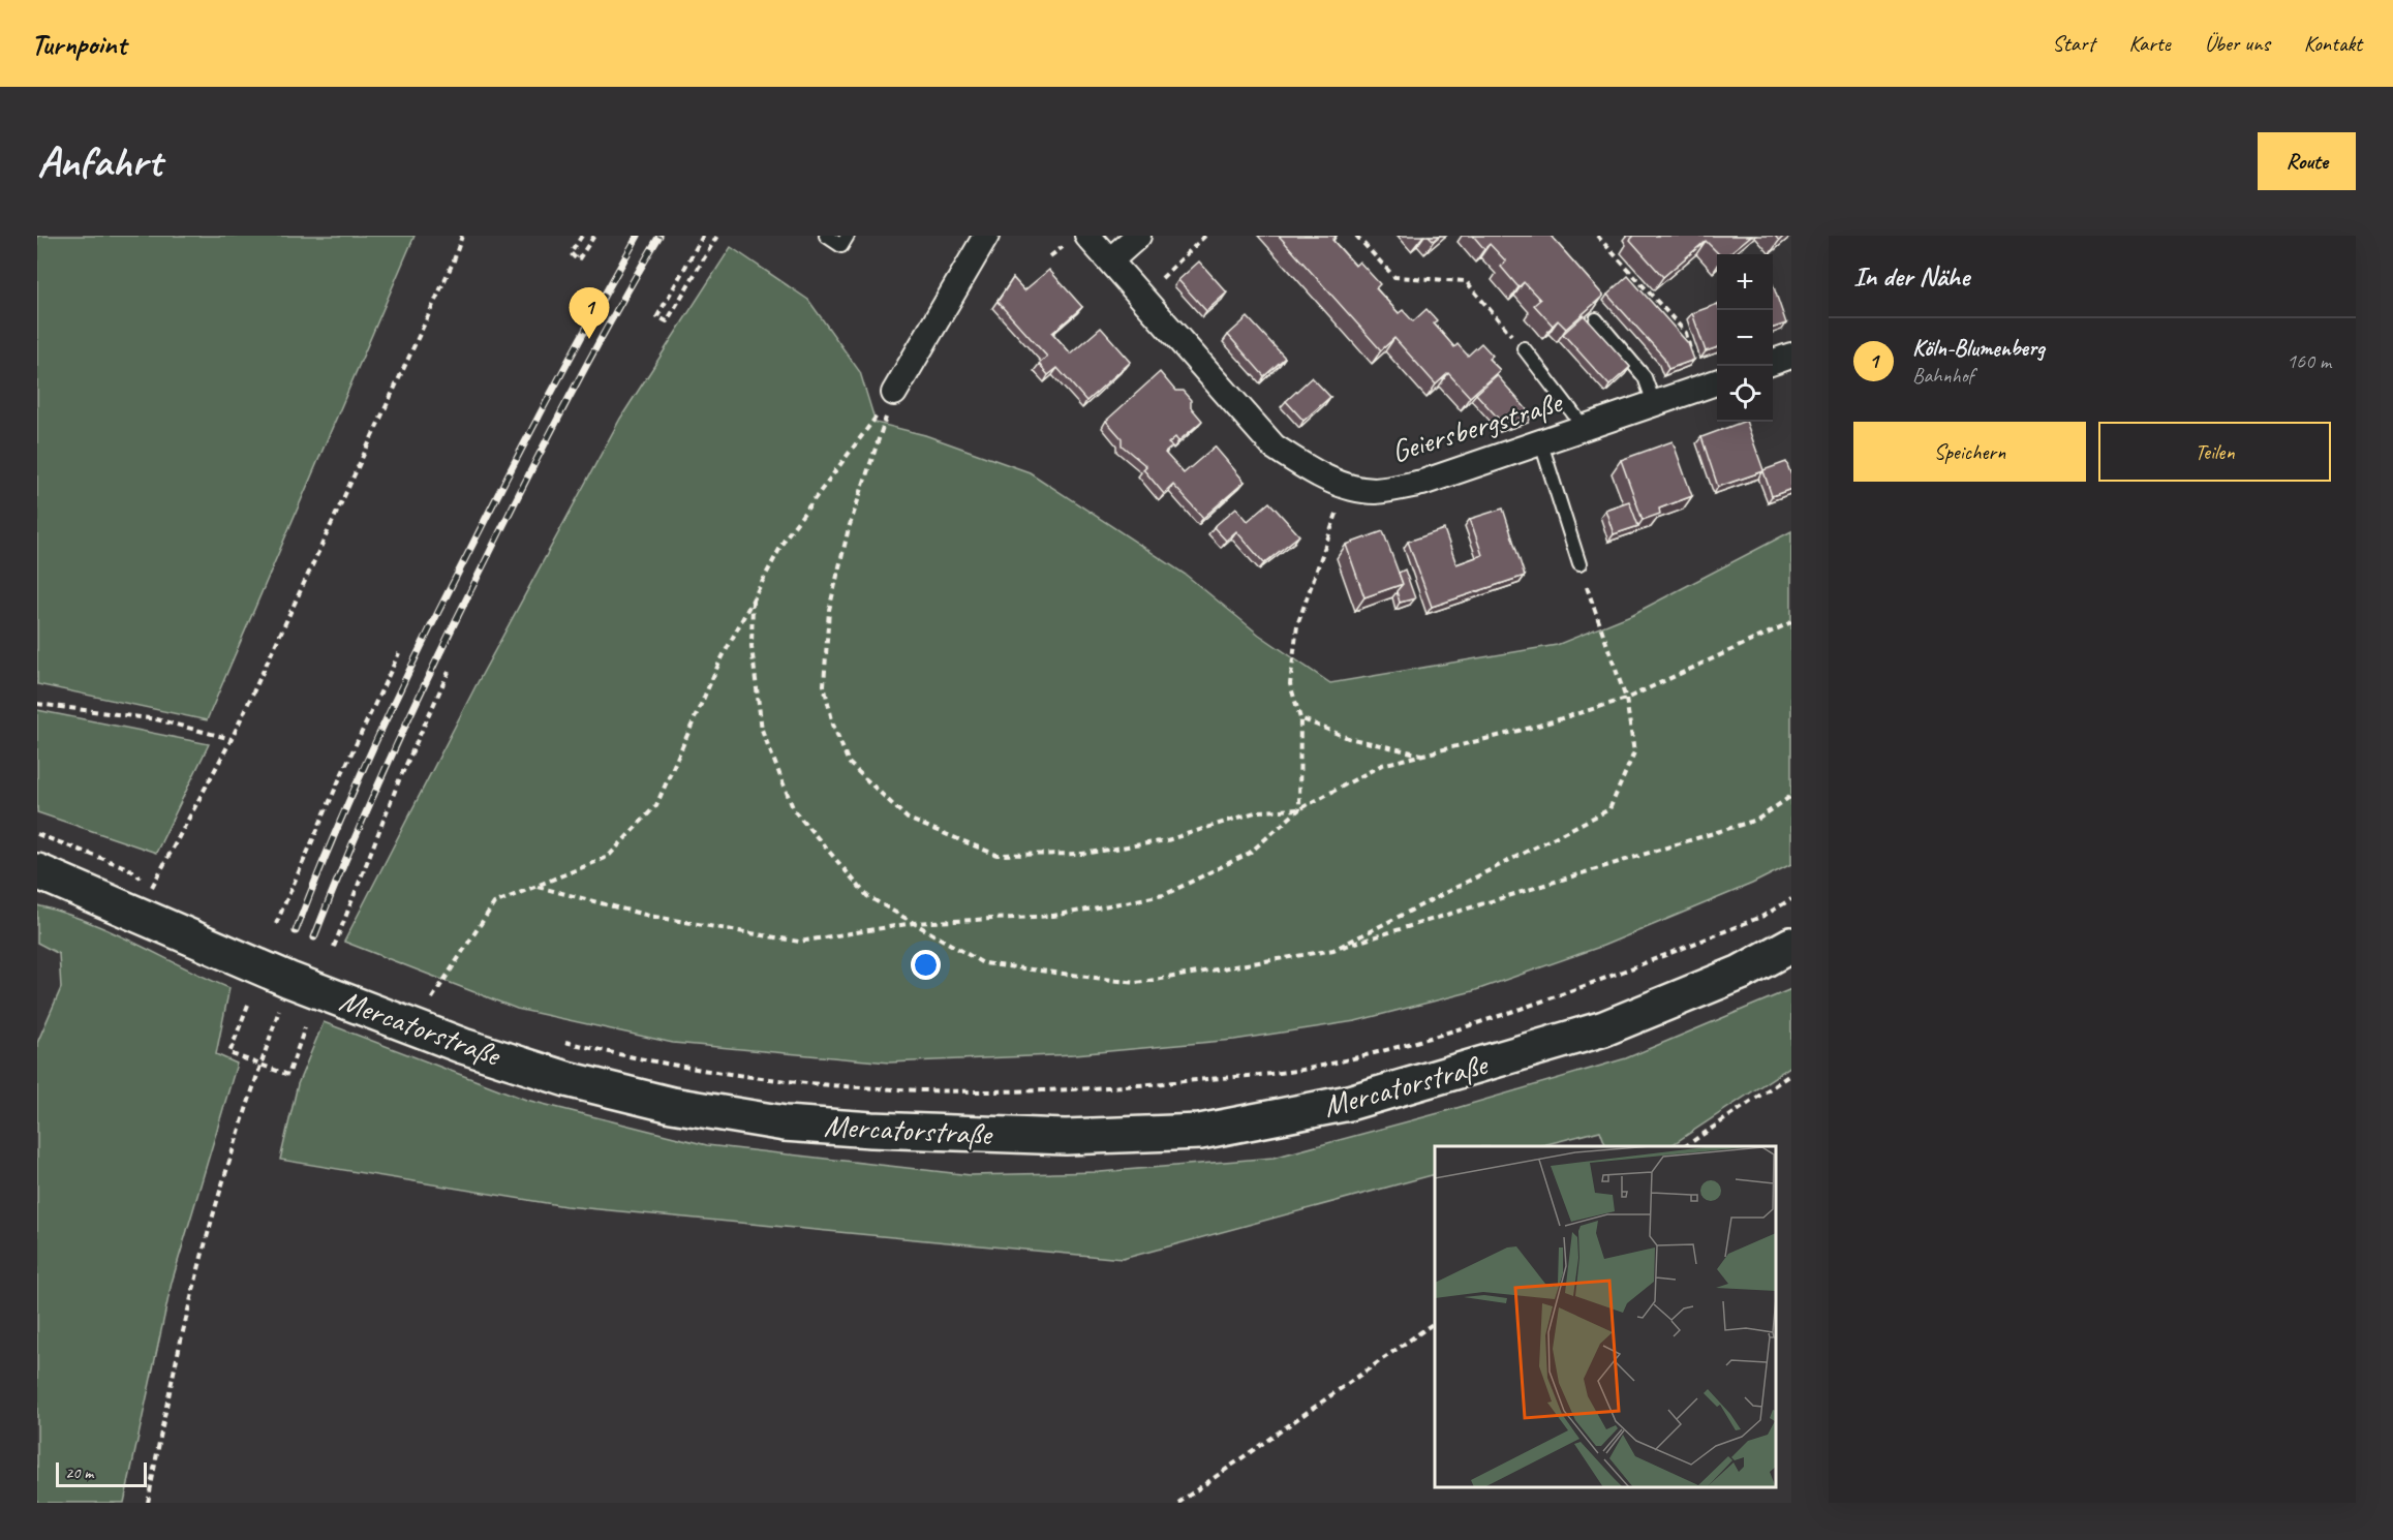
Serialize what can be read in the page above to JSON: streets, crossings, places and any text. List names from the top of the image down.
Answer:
{
  "streets": {
    "main road": ["Mercatorstraße"],
    "street": ["Geiersbergstraße"]
  },
  "scale_bar": "20 m",
  "page": {
    "header": "Turnpoint",
    "nav": [
      "Start",
      "Karte",
      "Über uns",
      "Kontakt"
    ],
    "buttons": [
      "Route",
      ["Speichern", "Teilen"]
    ],
    "title": "Anfahrt",
    "heading": "In der Nähe",
    "map_buttons": ["+", "−"],
    "pins": "1",
    "list": [
      {
        "mark": "1",
        "name": "Köln-Blumenberg",
        "note": "Bahnhof",
        "value": "160 m"
      }
    ],
    "scale": "20 m"
  }
}
